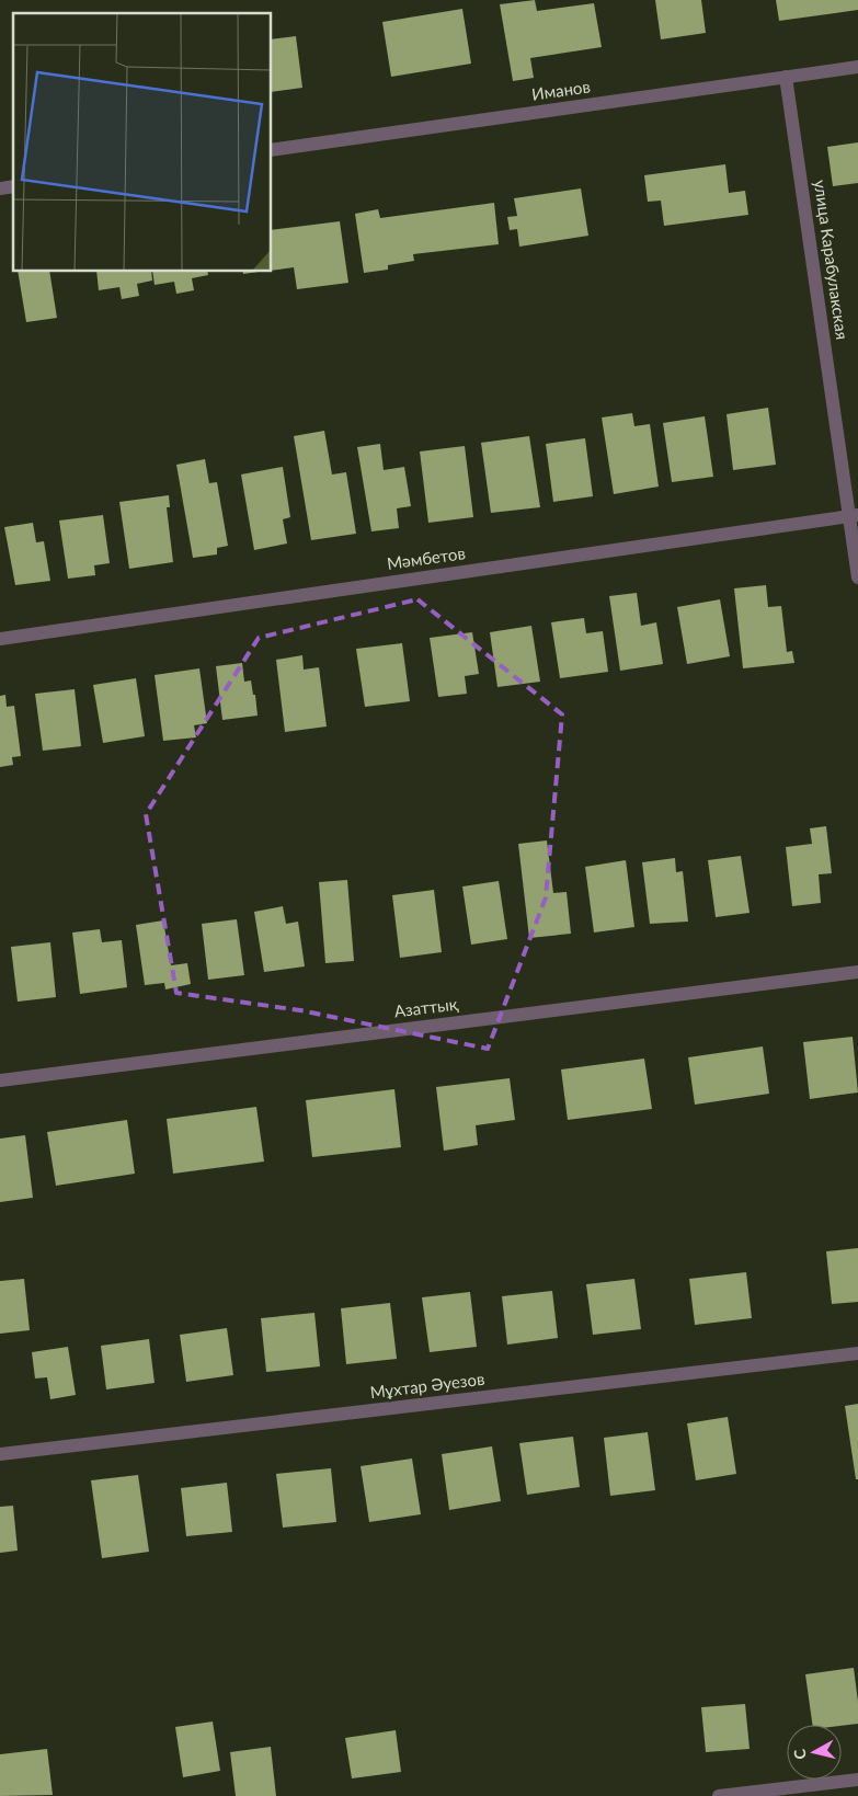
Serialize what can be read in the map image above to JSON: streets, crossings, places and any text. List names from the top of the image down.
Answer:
{
  "streets": {
    "street": [
      "Иманов",
      "улица Карабулакская",
      "Мәмбетов",
      "Азаттық",
      "Мұхтар Әуезов"
    ]
  },
  "crossings": [
    ["Иманов", "улица Карабулакская"],
    ["улица Карабулакская", "Мәмбетов"]
  ],
  "north": "left"
}
